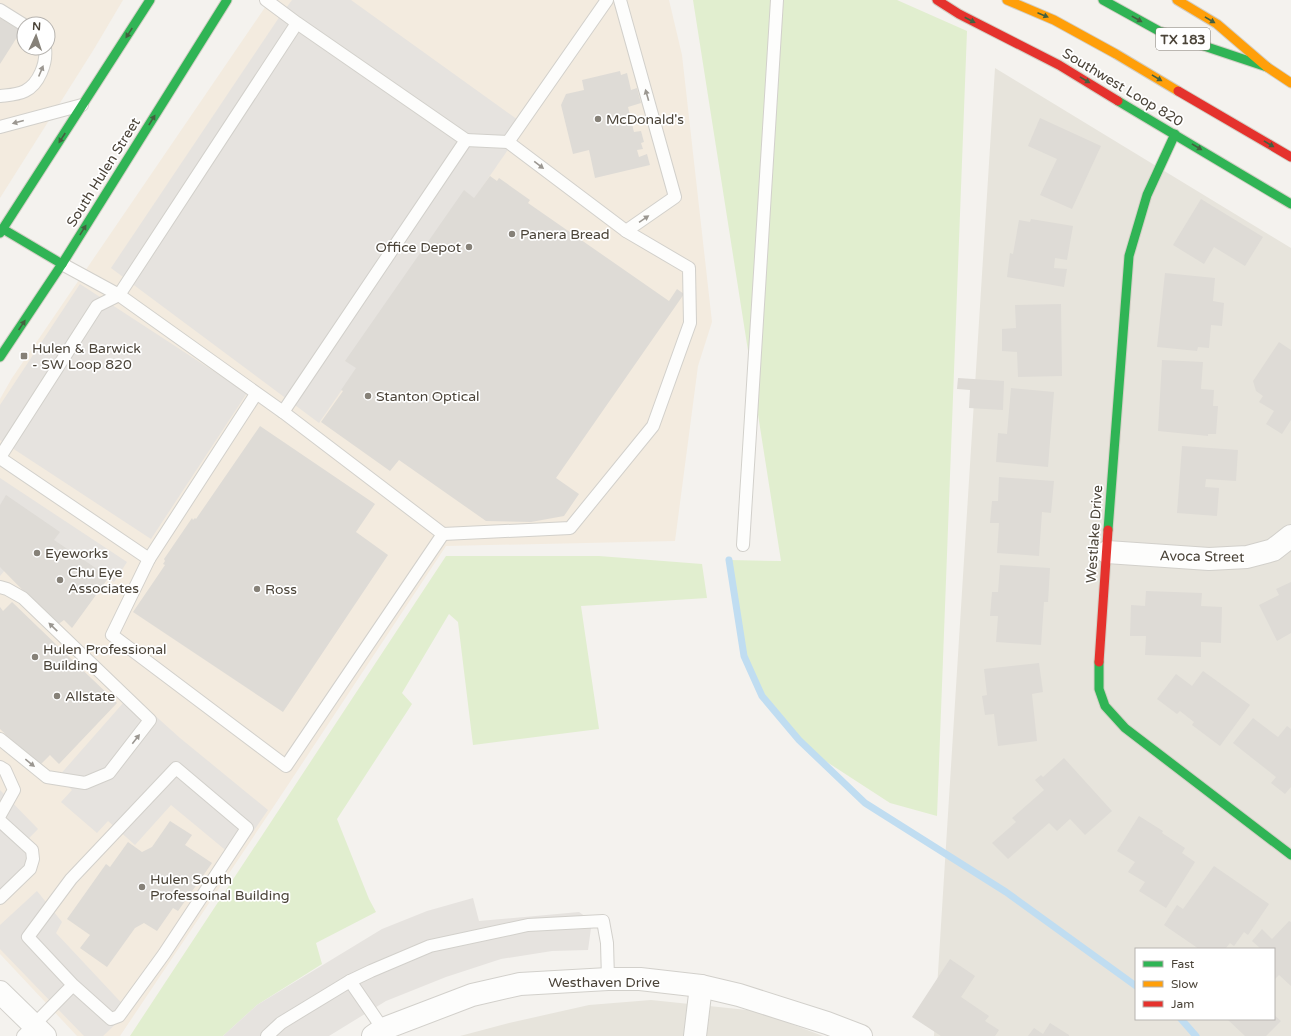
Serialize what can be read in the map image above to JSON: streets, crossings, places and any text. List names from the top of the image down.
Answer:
{
  "streets": {
    "main road": [
      "TX 183",
      "Southwest Loop 820",
      "South Hulen Street",
      "Westlake Drive"
    ],
    "street": ["Avoca Street", "Westhaven Drive"]
  },
  "crossings": [
    ["Southwest Loop 820", "Westlake Drive"],
    ["Westlake Drive", "Avoca Street"]
  ],
  "places": {
    "other": [
      "McDonald's",
      "Panera Bread",
      "Office Depot",
      "Stanton Optical",
      "Eyeworks",
      "Chu Eye Associates",
      "Ross",
      "Hulen Professional Building",
      "Allstate",
      "Hulen South Professoinal Building"
    ],
    "transit": ["Hulen & Barwick - SW Loop 820"]
  },
  "legend": ["Fast", "Slow", "Jam"],
  "north": "top"
}
